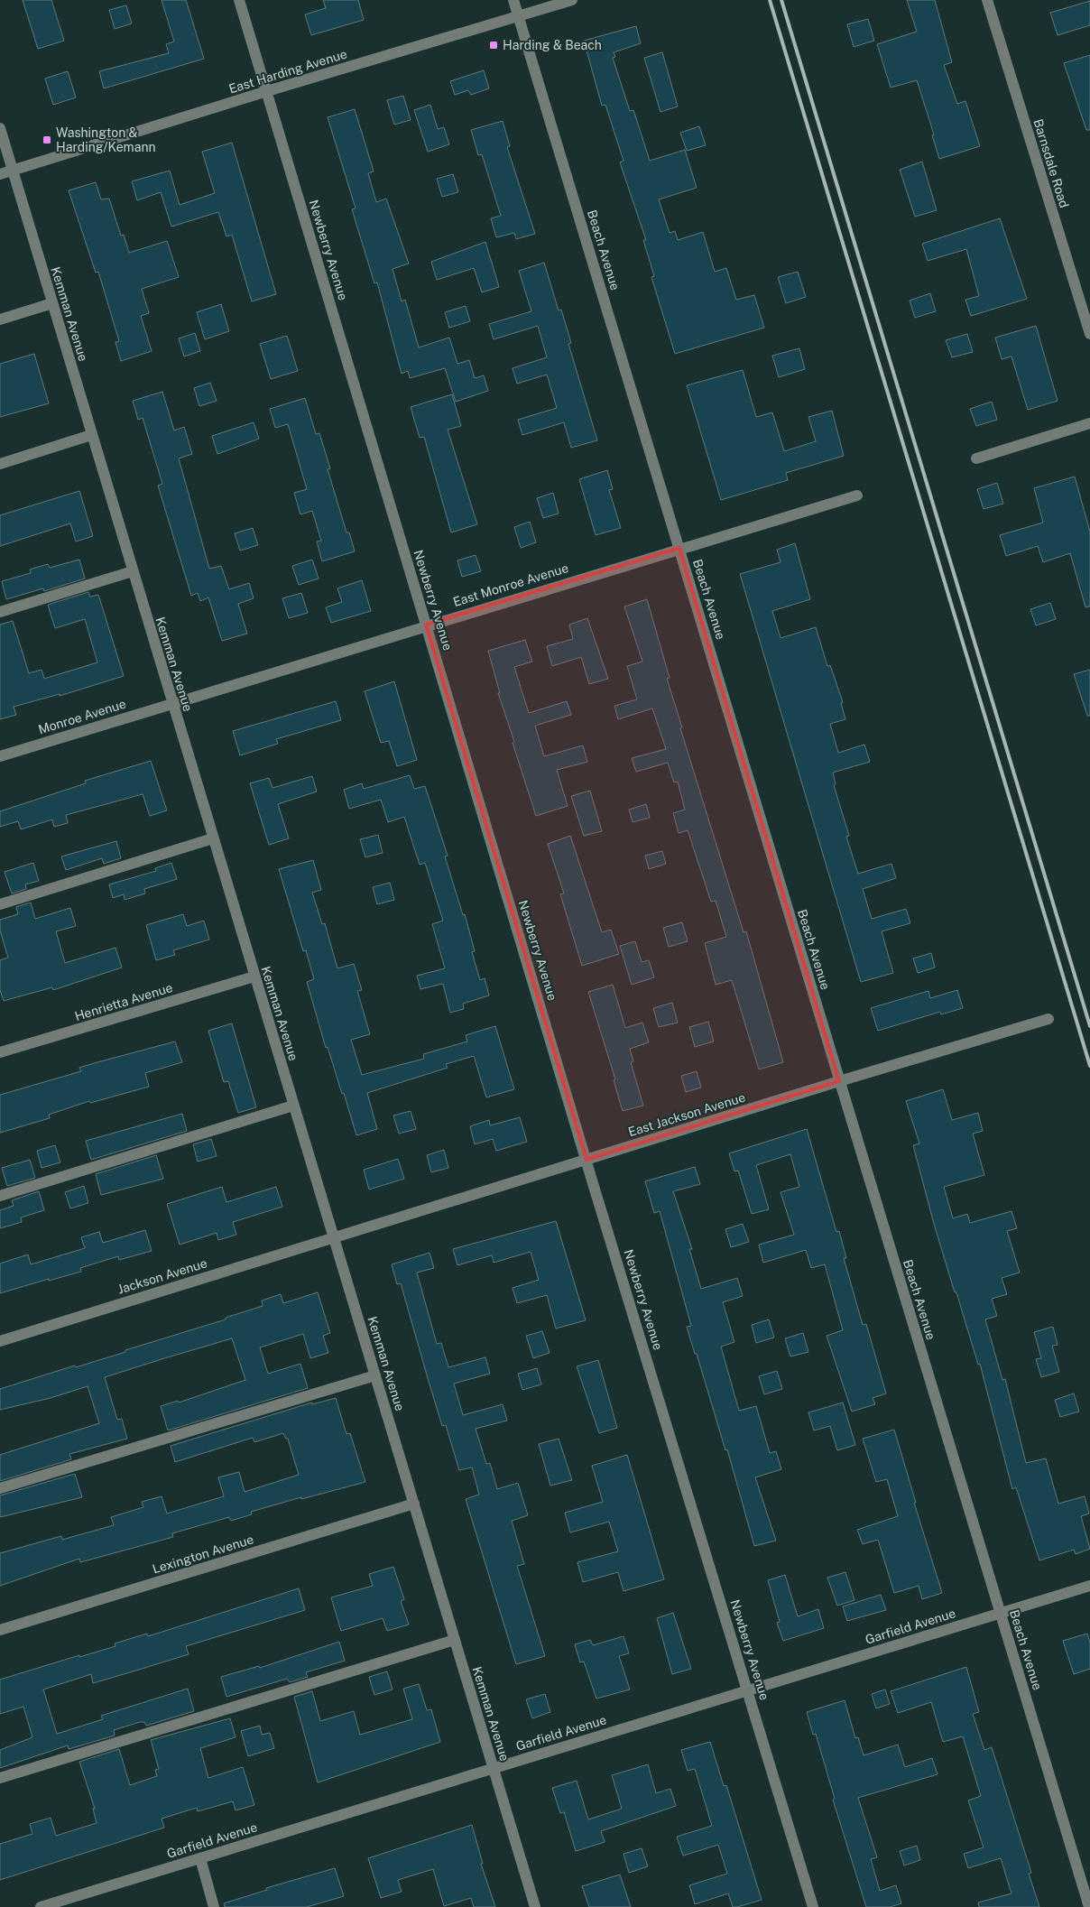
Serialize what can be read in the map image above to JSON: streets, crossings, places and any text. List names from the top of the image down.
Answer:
{
  "streets": {
    "street": [
      "East Harding Avenue",
      "Barnsdale Road",
      "Newberry Avenue",
      "Beach Avenue",
      "Kemman Avenue",
      "East Monroe Avenue",
      "Monroe Avenue",
      "Henrietta Avenue",
      "East Jackson Avenue",
      "Jackson Avenue",
      "Lexington Avenue",
      "Garfield Avenue"
    ]
  },
  "crossings": [
    ["East Harding Avenue", "Newberry Avenue"],
    ["East Harding Avenue", "Beach Avenue"],
    ["East Harding Avenue", "Kemman Avenue"],
    ["Newberry Avenue", "East Monroe Avenue"],
    ["Newberry Avenue", "East Jackson Avenue"],
    ["Newberry Avenue", "Garfield Avenue"],
    ["Beach Avenue", "East Monroe Avenue"],
    ["Beach Avenue", "East Jackson Avenue"],
    ["Beach Avenue", "Garfield Avenue"],
    ["Kemman Avenue", "East Monroe Avenue"],
    ["Kemman Avenue", "Monroe Avenue"],
    ["Kemman Avenue", "Henrietta Avenue"],
    ["Kemman Avenue", "East Jackson Avenue"],
    ["Kemman Avenue", "Jackson Avenue"],
    ["Kemman Avenue", "Lexington Avenue"],
    ["Kemman Avenue", "Garfield Avenue"],
    ["East Monroe Avenue", "Monroe Avenue"],
    ["East Jackson Avenue", "Jackson Avenue"]
  ],
  "places": {
    "transit": ["Harding & Beach", "Washington & Harding/Kemann"]
  }
}
